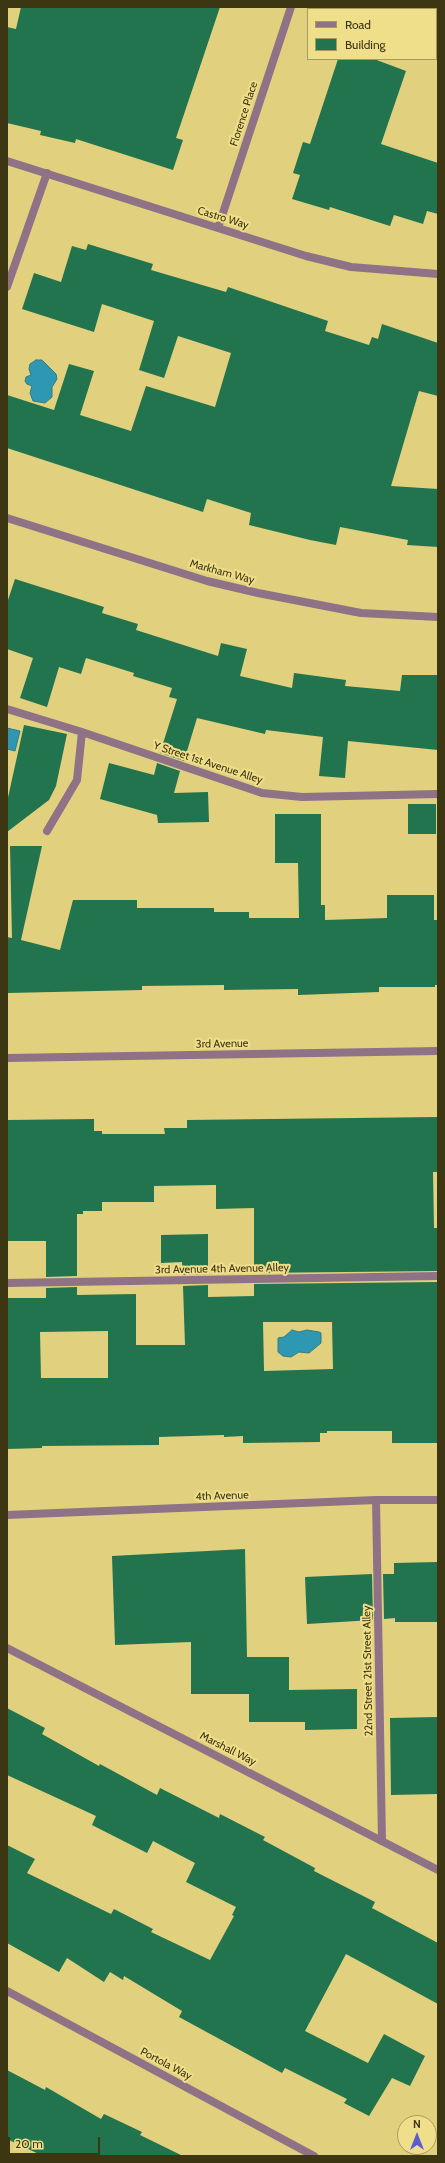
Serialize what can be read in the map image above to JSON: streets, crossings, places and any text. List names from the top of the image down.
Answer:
{
  "streets": {
    "street": [
      "Florence Place",
      "Castro Way",
      "Markham Way",
      "Y Street 1st Avenue Alley",
      "3rd Avenue",
      "3rd Avenue 4th Avenue Alley",
      "4th Avenue",
      "22nd Street 21st Street Alley",
      "Marshall Way",
      "Portola Way"
    ]
  },
  "crossings": [
    ["Florence Place", "Castro Way"],
    ["4th Avenue", "22nd Street 21st Street Alley"],
    ["22nd Street 21st Street Alley", "Marshall Way"]
  ],
  "legend": ["Road", "Building"],
  "scale_bar": "20 m",
  "north": "top"
}
